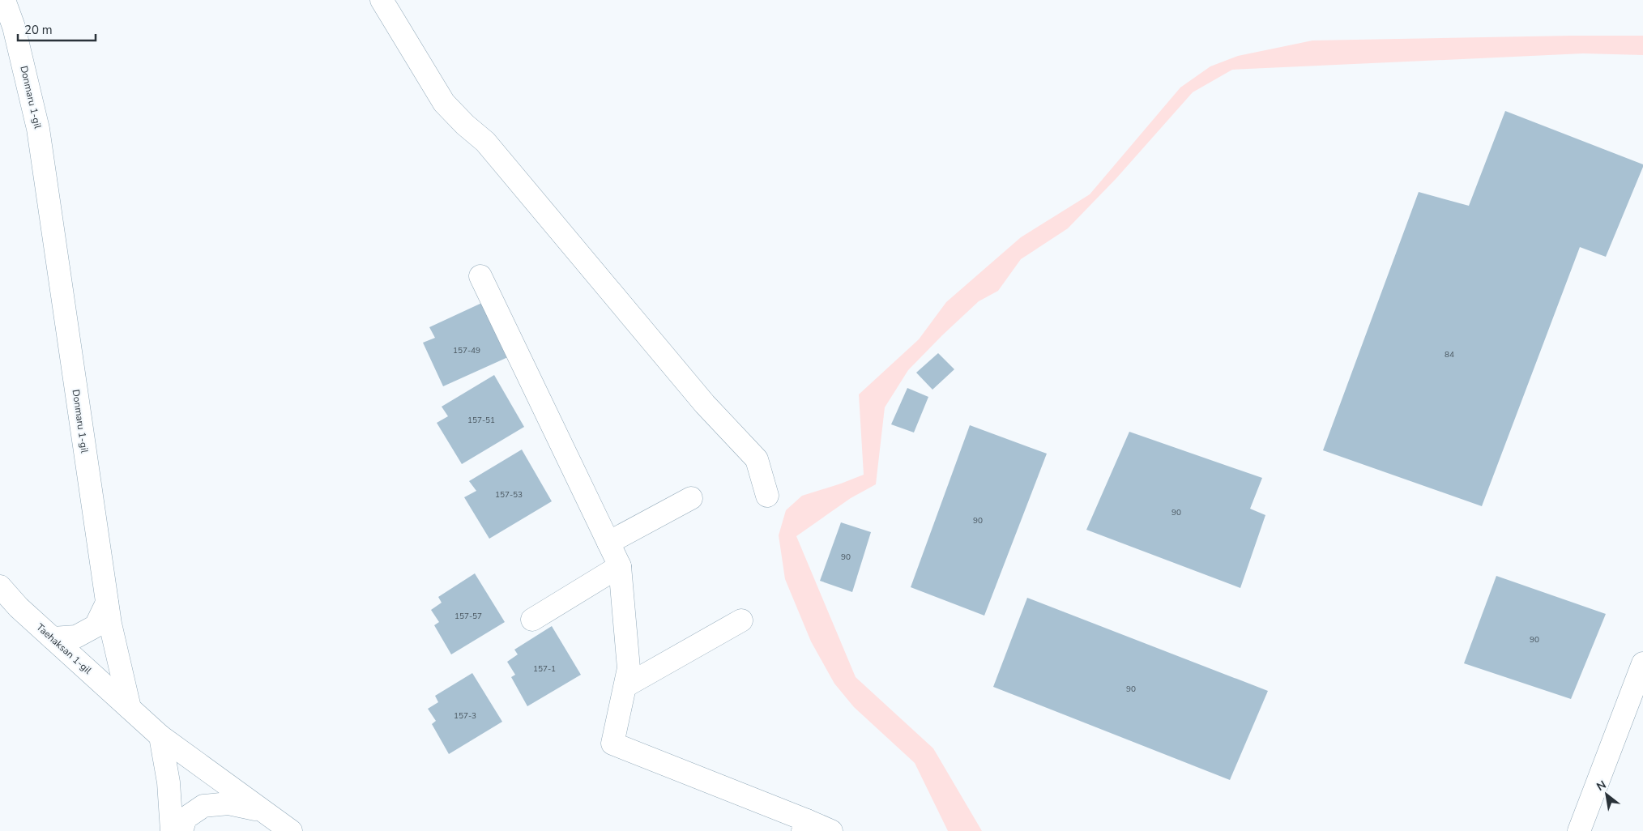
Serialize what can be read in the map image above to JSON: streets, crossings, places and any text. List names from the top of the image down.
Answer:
{
  "streets": {
    "street": ["Donmaru 1-gil", "Taehaksan 1-gil"]
  },
  "crossings": [
    ["Donmaru 1-gil", "Taehaksan 1-gil"]
  ],
  "house_numbers": [
    "157-49",
    "84",
    "157-51",
    "157-53",
    "90",
    "90",
    "90",
    "157-57",
    "90",
    "157-1",
    "90",
    "157-3"
  ],
  "scale_bar": "20 m",
  "north": "top left"
}
